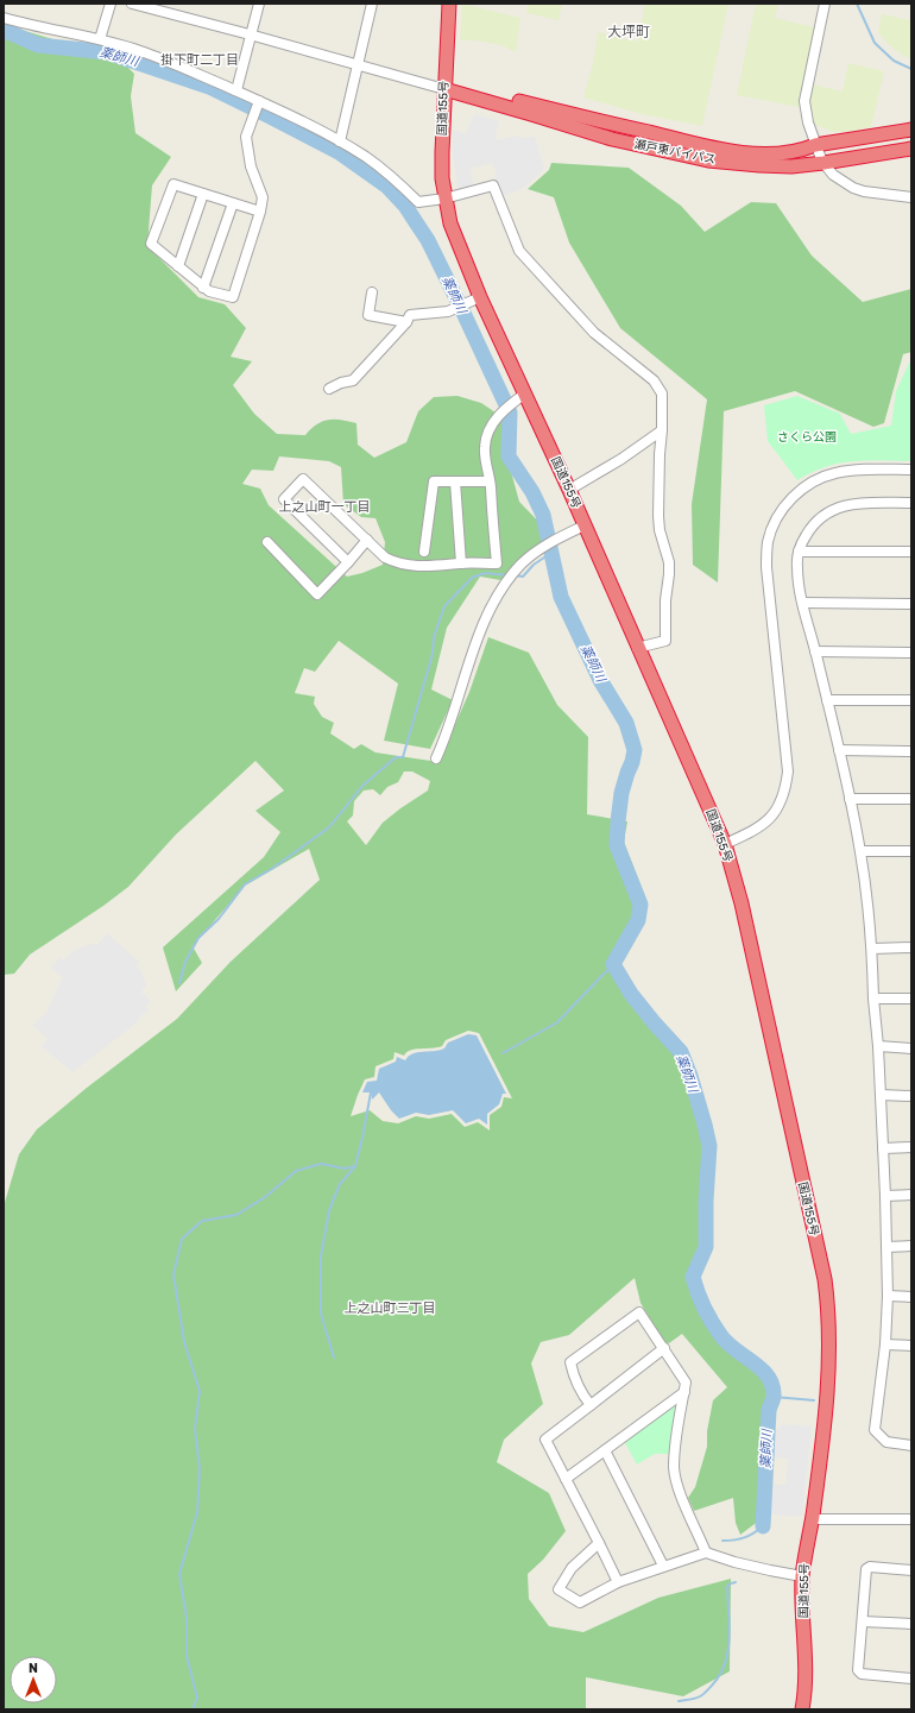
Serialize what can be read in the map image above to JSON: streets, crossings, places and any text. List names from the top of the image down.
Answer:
{
  "streets": {
    "highway": ["国道155号", "瀬戸東バイパス"]
  },
  "crossings": [
    ["国道155号", "瀬戸東バイパス"]
  ],
  "districts": [
    "大坪町",
    "掛下町二丁目",
    "上之山町一丁目",
    "上之山町三丁目"
  ],
  "water": ["薬師川"],
  "parks": ["さくら公園"],
  "north": "top"
}
